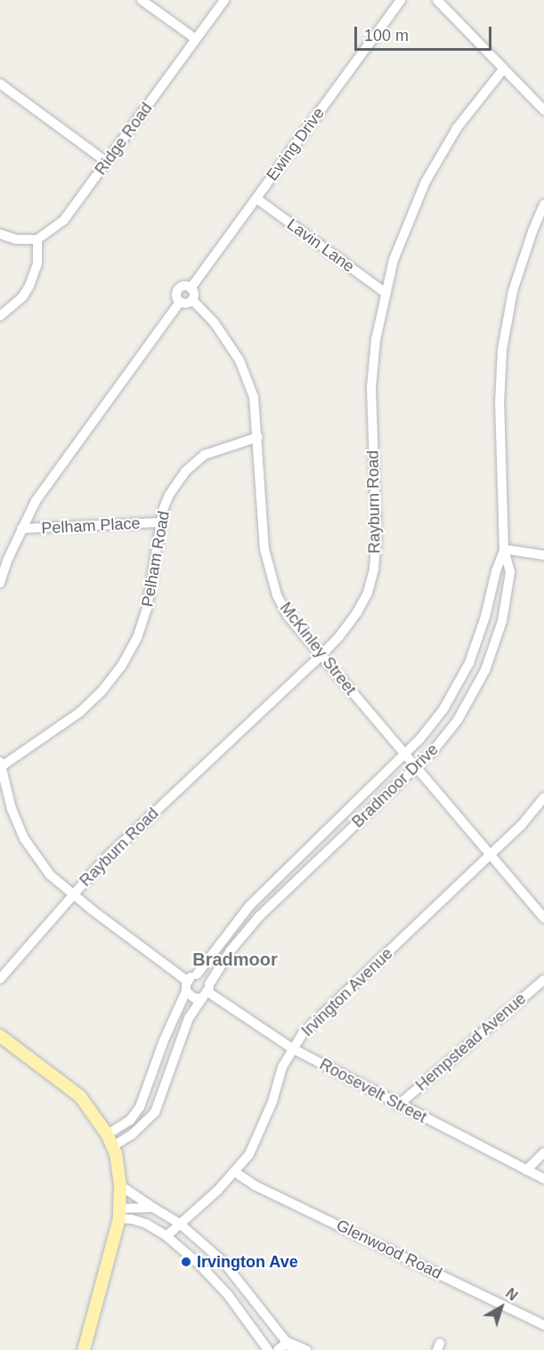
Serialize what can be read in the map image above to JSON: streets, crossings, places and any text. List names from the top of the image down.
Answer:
{
  "streets": {
    "street": [
      "Ridge Road",
      "Ewing Drive",
      "Lavin Lane",
      "Rayburn Road",
      "Pelham Place",
      "Pelham Road",
      "McKinley Street",
      "Bradmoor Drive",
      "Irvington Avenue",
      "Hempstead Avenue",
      "Roosevelt Street",
      "Glenwood Road"
    ]
  },
  "crossings": [
    ["Ewing Drive", "Lavin Lane"],
    ["Ewing Drive", "McKinley Street"],
    ["Lavin Lane", "Rayburn Road"],
    ["Rayburn Road", "McKinley Street"],
    ["Pelham Place", "Pelham Road"],
    ["Pelham Road", "McKinley Street"],
    ["McKinley Street", "Bradmoor Drive"],
    ["McKinley Street", "Irvington Avenue"],
    ["Bradmoor Drive", "Roosevelt Street"],
    ["Irvington Avenue", "Roosevelt Street"],
    ["Irvington Avenue", "Glenwood Road"],
    ["Hempstead Avenue", "Roosevelt Street"]
  ],
  "districts": ["Bradmoor"],
  "places": ["Irvington Ave"],
  "scale_bar": "100 m",
  "north": "top right"
}
